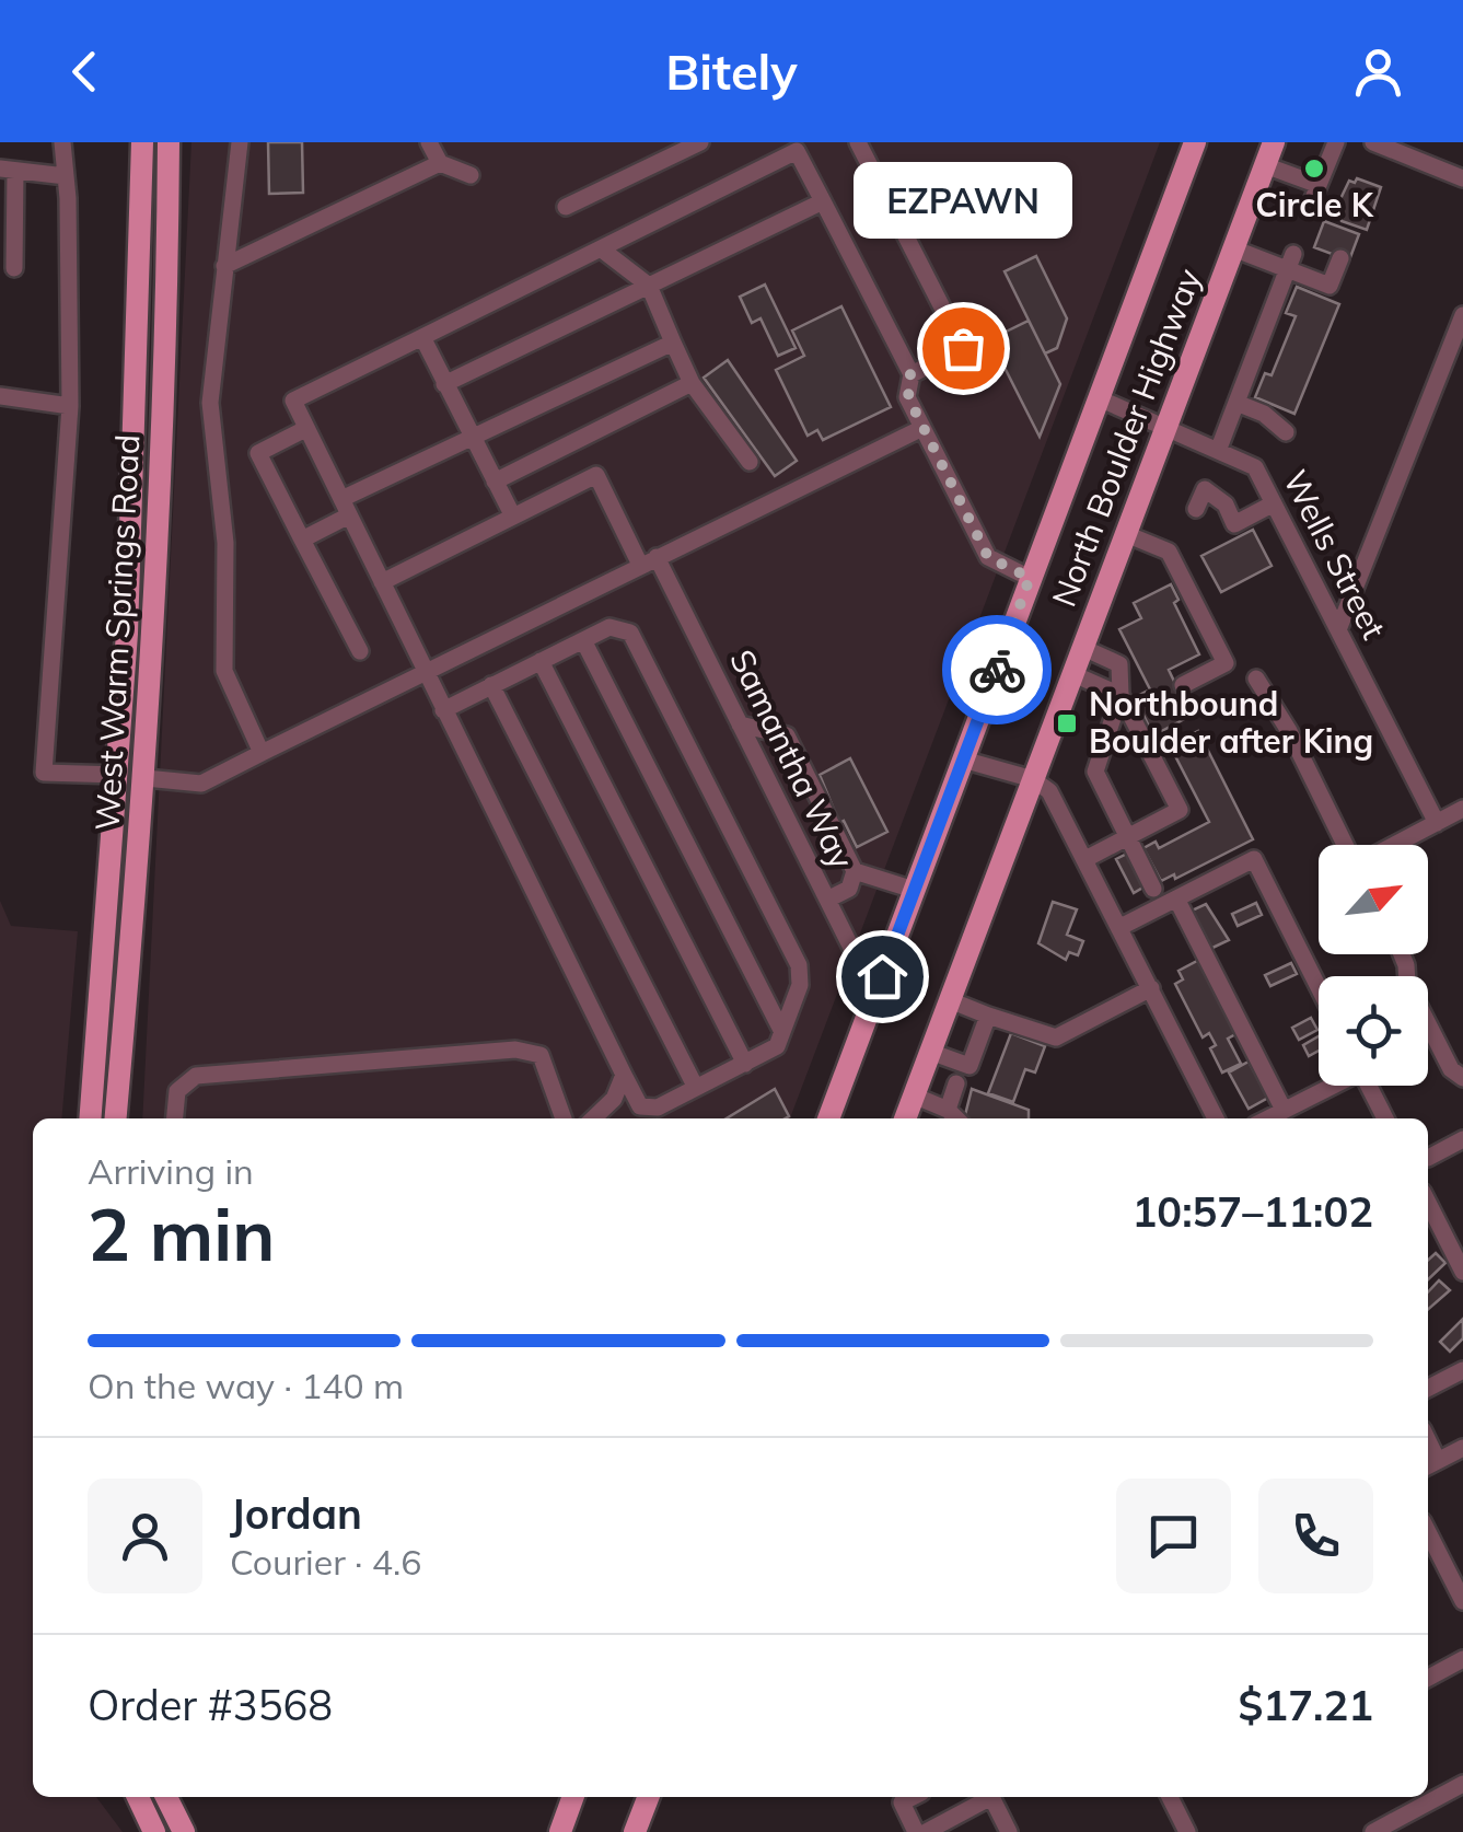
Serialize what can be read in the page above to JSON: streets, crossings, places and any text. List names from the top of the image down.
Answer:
{
  "streets": {
    "main road": ["North Boulder Highway", "West Warm Springs Road"],
    "street": ["Wells Street", "Samantha Way"]
  },
  "crossings": [
    ["North Boulder Highway", "Wells Street"],
    ["North Boulder Highway", "Samantha Way"]
  ],
  "places": {
    "other": ["Circle K", "EZPAWN"],
    "transit": ["Northbound Boulder after King"]
  },
  "north": "top right",
  "page": {
    "header": "Bitely",
    "bubble": "EZPAWN",
    "heading": ["2 min", "Arriving in", "10:57–11:02"],
    "panel": [
      "Jordan",
      "Courier · 4.6",
      "Order #3568",
      "$17.21"
    ],
    "bar": "On the way · 140 m"
  }
}
